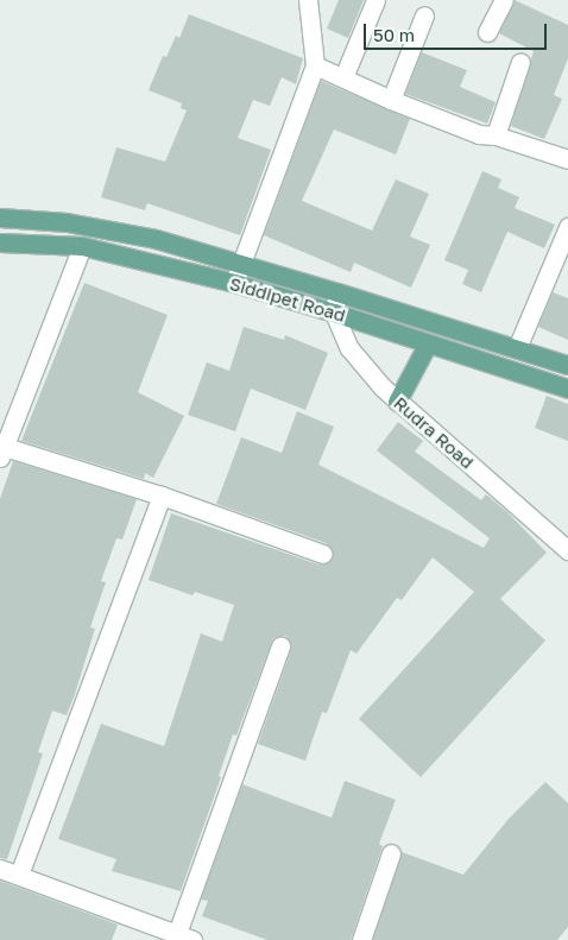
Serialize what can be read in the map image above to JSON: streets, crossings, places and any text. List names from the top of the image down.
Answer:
{
  "streets": {
    "main road": ["Siddipet Road"],
    "street": ["Rudra Road"]
  },
  "crossings": [
    ["Siddipet Road", "Rudra Road"]
  ],
  "scale_bar": "50 m"
}
